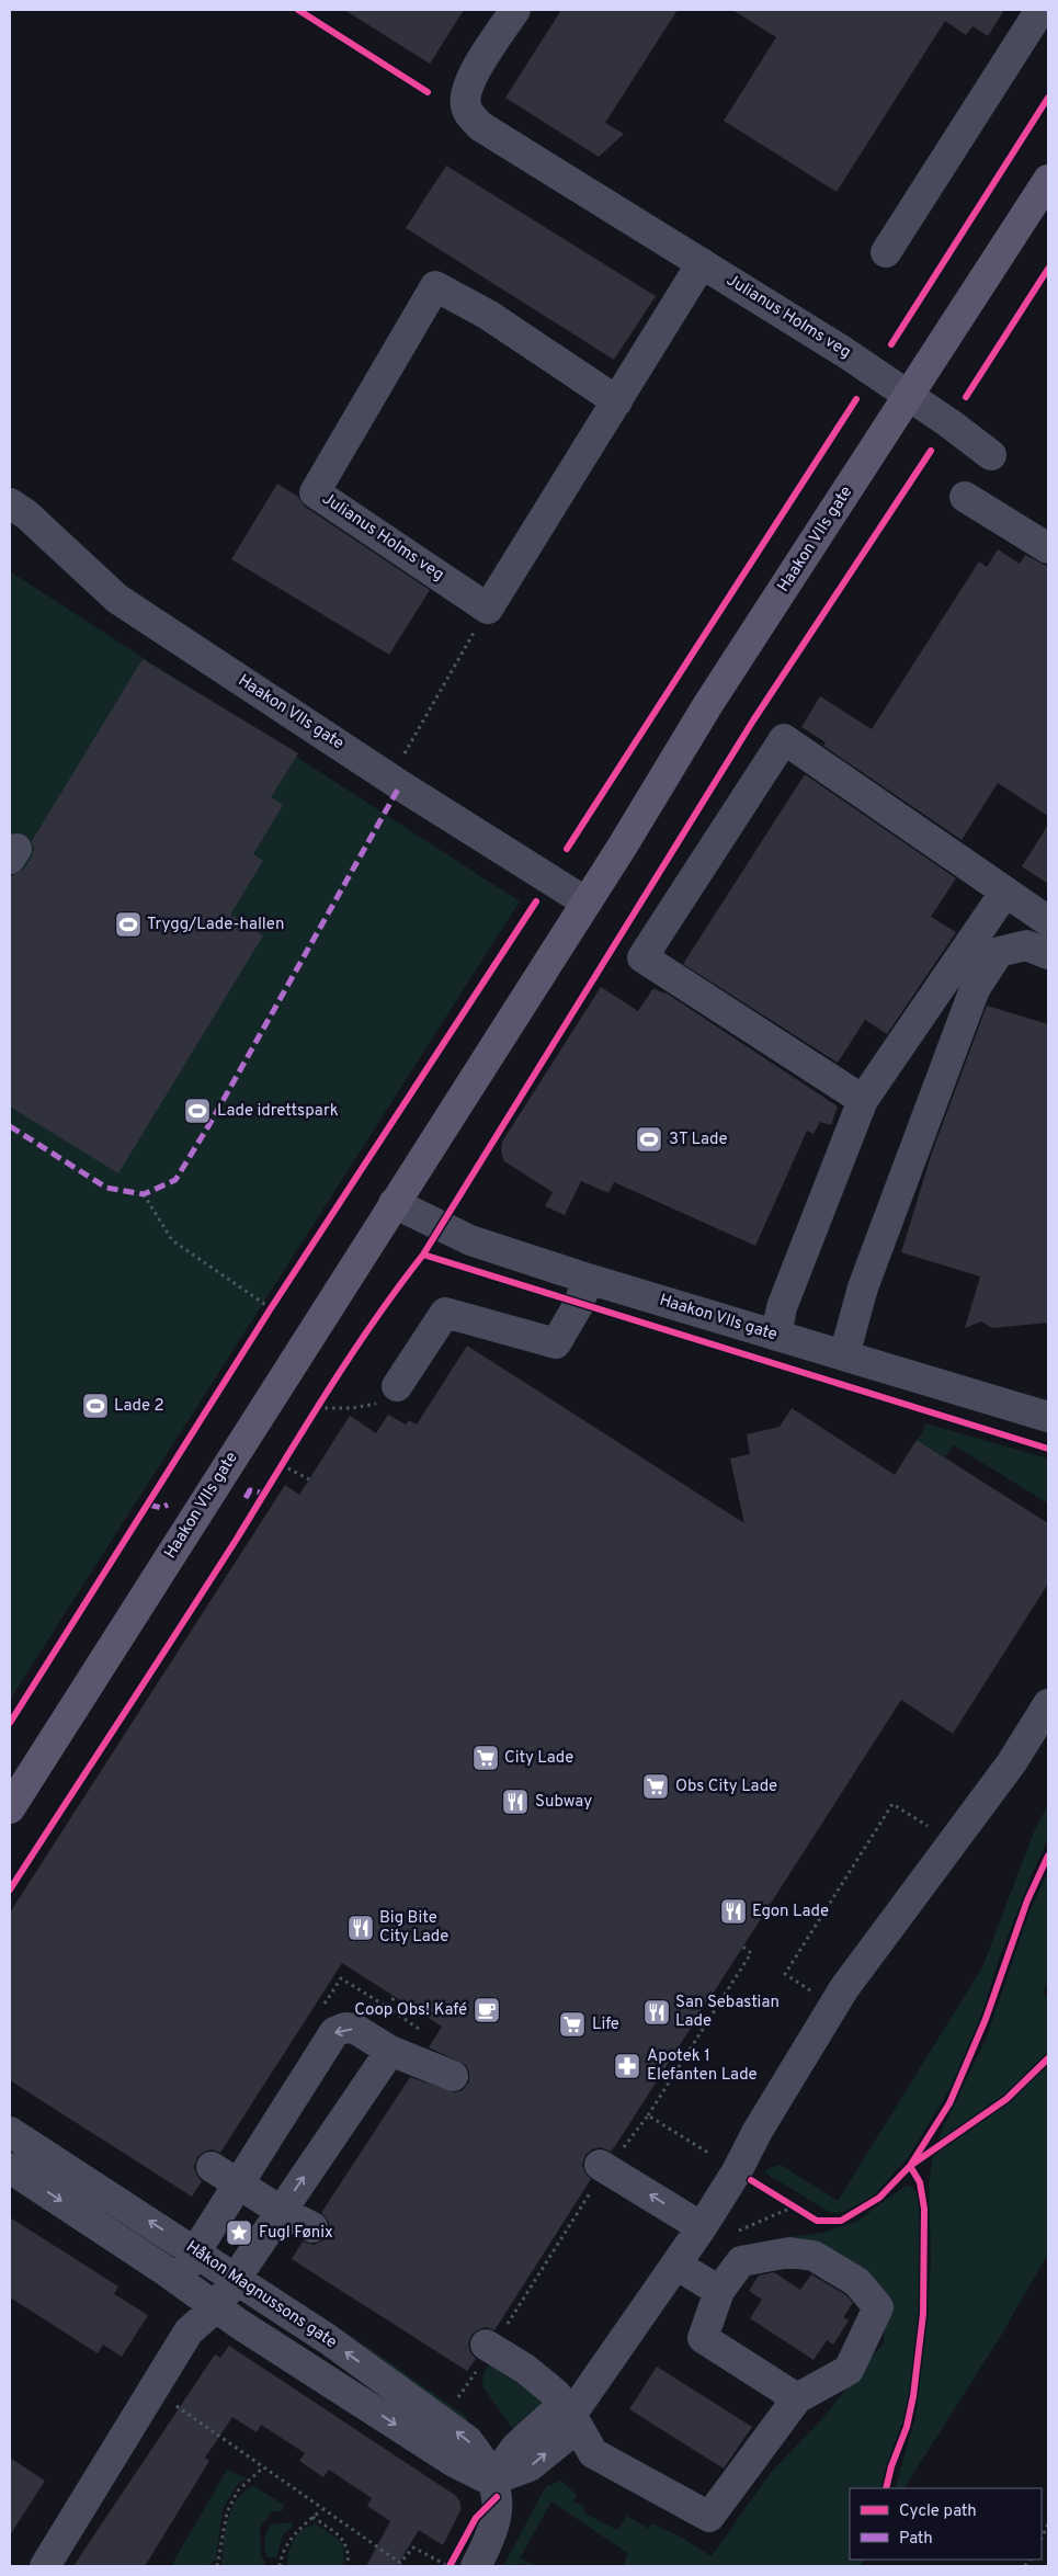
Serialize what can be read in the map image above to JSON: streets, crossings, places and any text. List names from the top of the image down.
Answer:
{
  "streets": {
    "main road": ["Haakon VIIs gate"],
    "street": ["Julianus Holms veg", "Håkon Magnussons gate"]
  },
  "crossings": [
    ["Julianus Holms veg", "Haakon VIIs gate"]
  ],
  "places": {
    "sports": [
      "Trygg/Lade-hallen",
      "Lade idrettspark",
      "3T Lade",
      "Lade 2"
    ],
    "supermarket": ["City Lade", "Obs City Lade", "Life"],
    "restaurant": [
      "Subway",
      "Egon Lade",
      "Big Bite City Lade",
      "San Sebastian Lade"
    ],
    "cafe": ["Coop Obs! Kafé"],
    "pharmacy": ["Apotek 1 Elefanten Lade"],
    "place": ["Fugl Fønix"]
  },
  "legend": ["Cycle path", "Path"]
}
